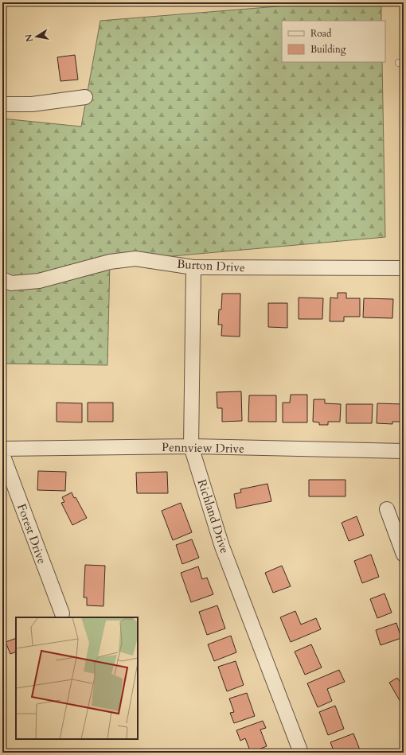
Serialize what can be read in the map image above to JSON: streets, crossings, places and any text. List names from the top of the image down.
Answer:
{
  "streets": {
    "street": [
      "Burton Drive",
      "Pennview Drive",
      "Richland Drive",
      "Forest Drive"
    ]
  },
  "crossings": [
    ["Burton Drive", "Richland Drive"],
    ["Pennview Drive", "Richland Drive"]
  ],
  "legend": ["Road", "Building"],
  "north": "left"
}
